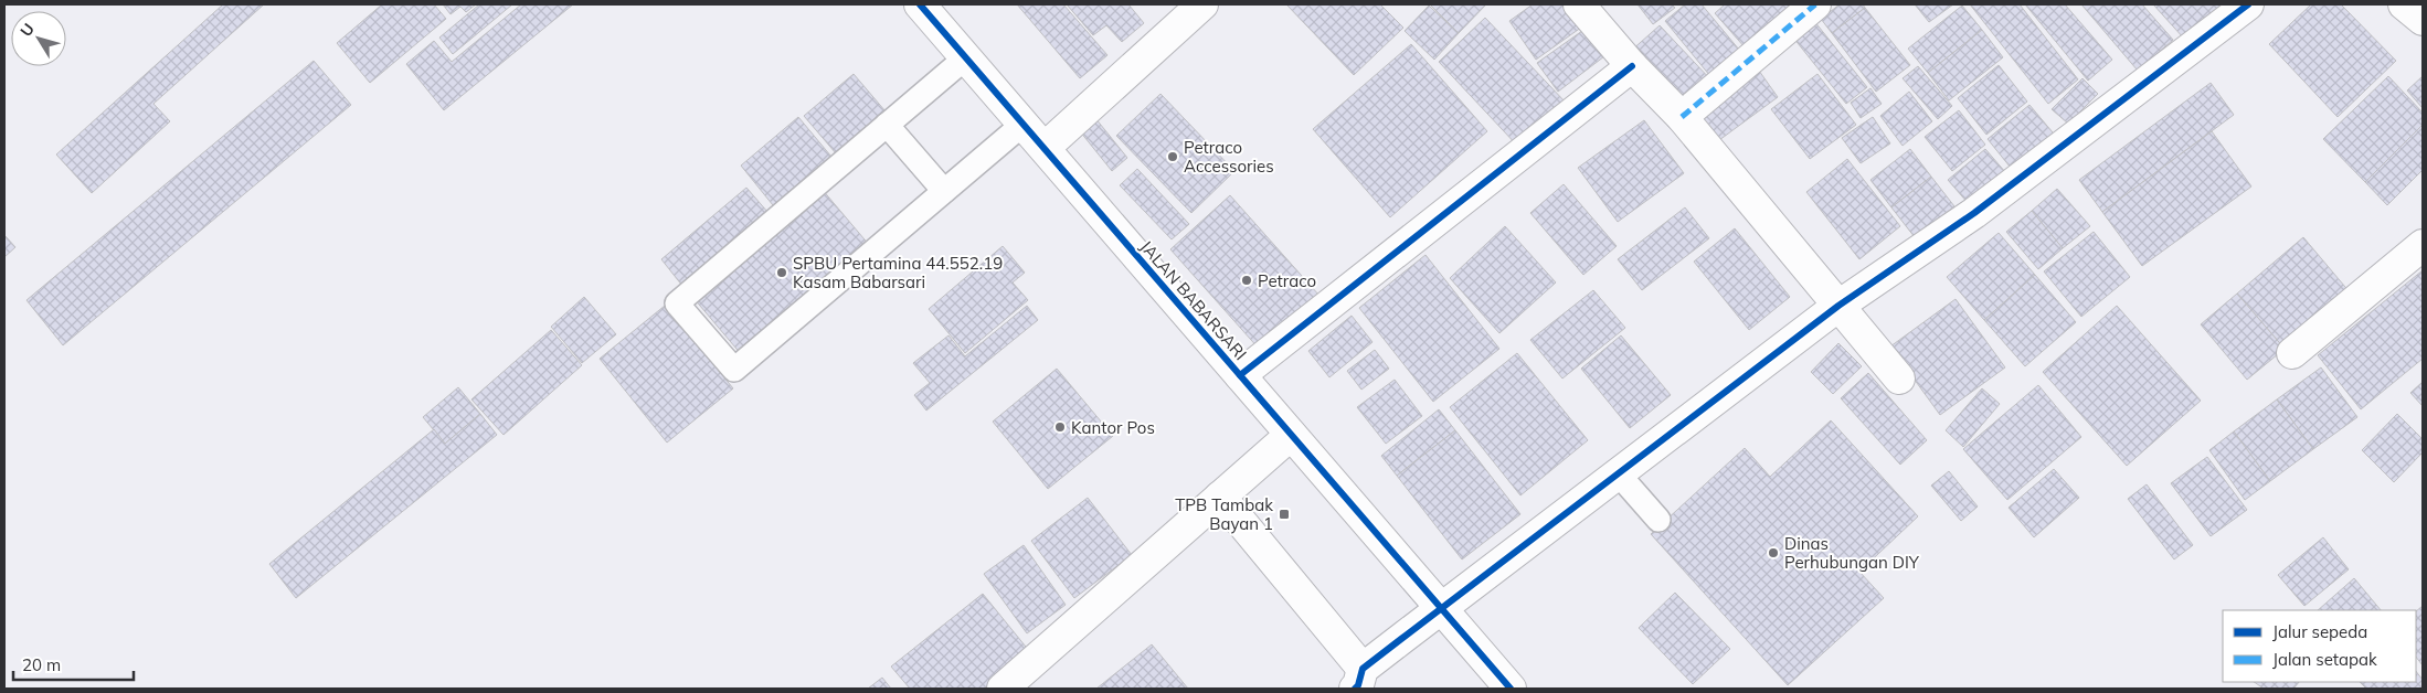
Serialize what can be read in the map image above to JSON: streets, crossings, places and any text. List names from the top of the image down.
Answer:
{
  "streets": {
    "street": ["JALAN BABARSARI"]
  },
  "places": {
    "other": [
      "Petraco Accessories",
      "SPBU Pertamina 44.552.19 Kasam Babarsari",
      "Petraco",
      "Kantor Pos",
      "Dinas Perhubungan DIY"
    ],
    "transit": ["TPB Tambak Bayan 1"]
  },
  "legend": ["Jalur sepeda", "Jalan setapak"],
  "scale_bar": "20 m",
  "north": "top left"
}
